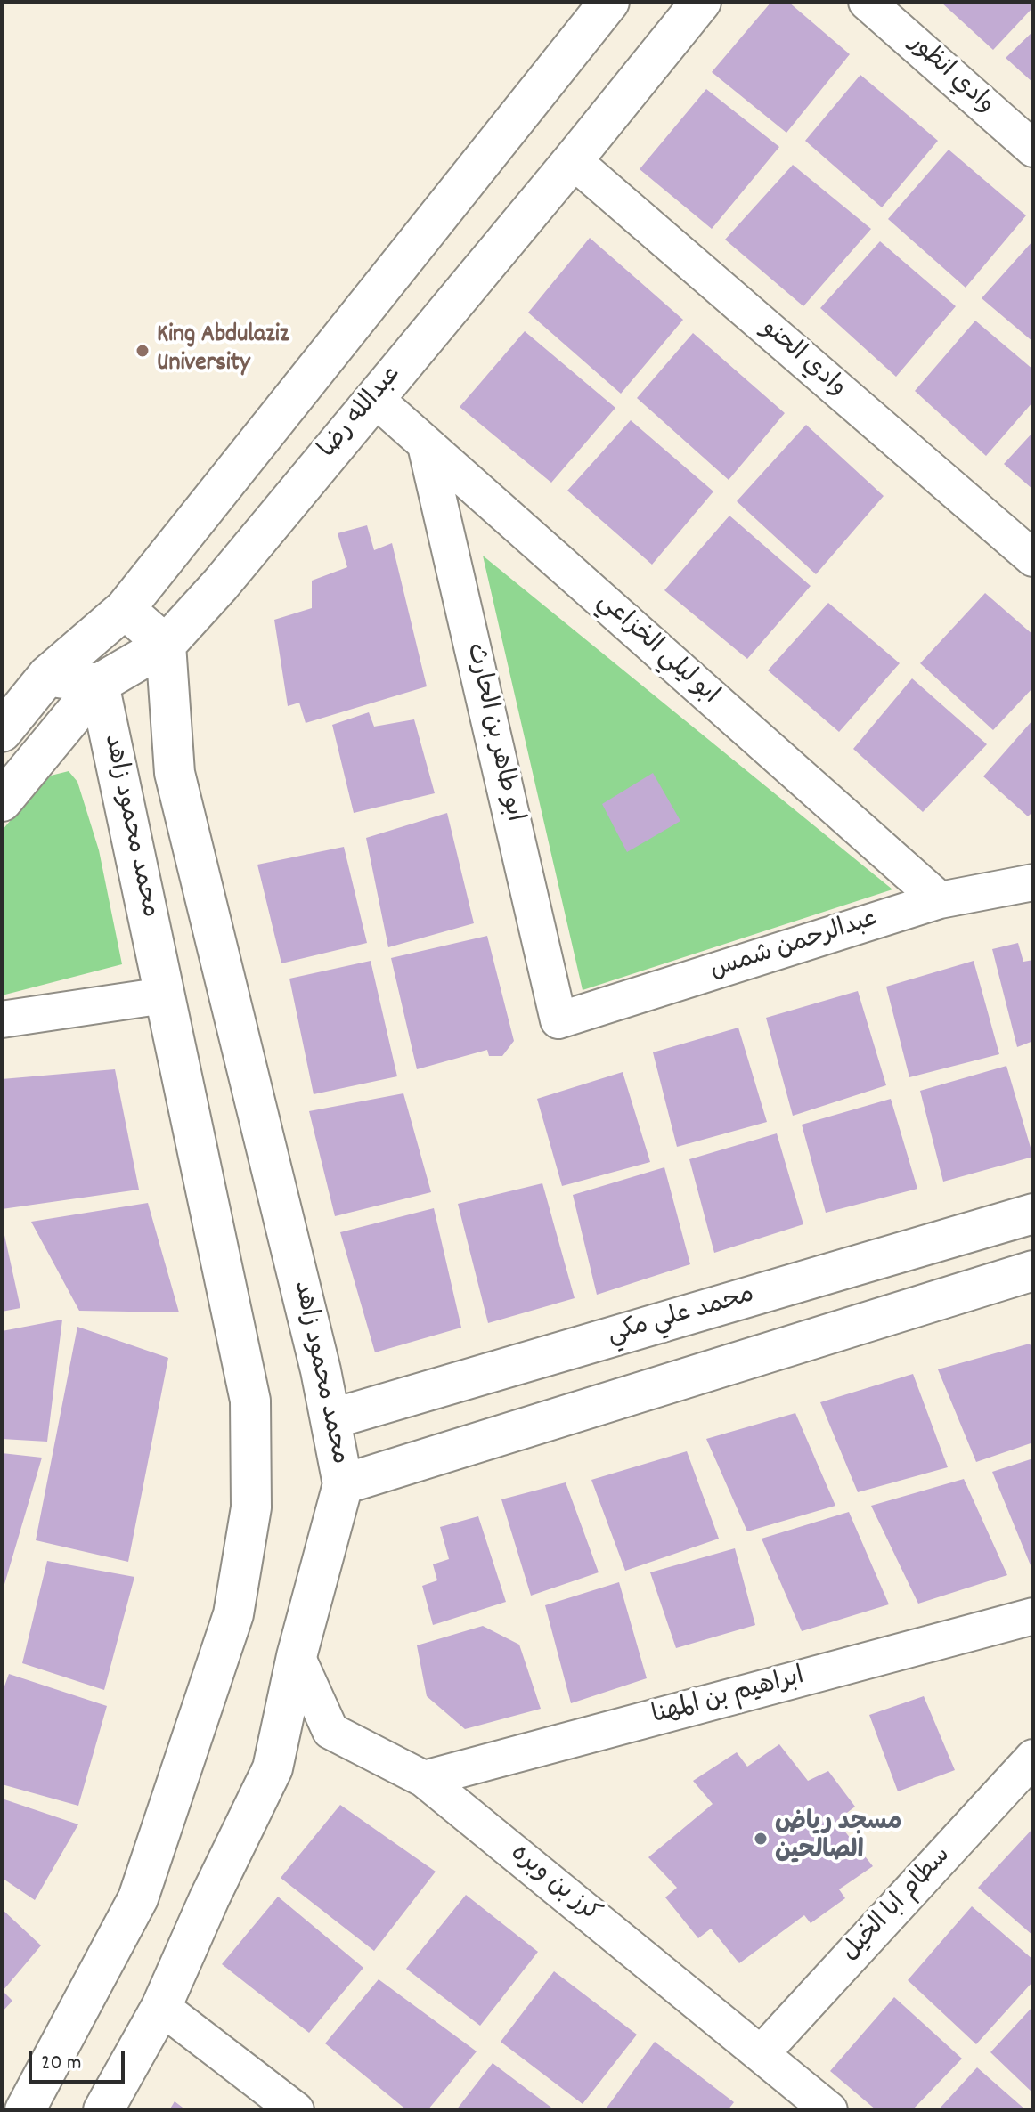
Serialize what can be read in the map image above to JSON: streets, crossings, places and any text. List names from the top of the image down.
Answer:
{
  "streets": {
    "street": [
      "وادي انظور",
      "وادي الحنو",
      "عبدالله رضا",
      "ابو ليلي الخزاعي",
      "ابو طاهر بن الحارث",
      "محمد محمود زاهد",
      "عبدالرحمن شمس",
      "محمد علي مكي",
      "ابراهيم بن المهنا",
      "كرز بن وبره",
      "سطام ابا الخيل"
    ]
  },
  "crossings": [
    ["وادي الحنو", "عبدالله رضا"],
    ["عبدالله رضا", "ابو ليلي الخزاعي"],
    ["عبدالله رضا", "محمد محمود زاهد"],
    ["ابو ليلي الخزاعي", "ابو طاهر بن الحارث"],
    ["ابو ليلي الخزاعي", "عبدالرحمن شمس"],
    ["ابو طاهر بن الحارث", "عبدالرحمن شمس"],
    ["محمد محمود زاهد", "محمد علي مكي"],
    ["محمد محمود زاهد", "كرز بن وبره"],
    ["ابراهيم بن المهنا", "كرز بن وبره"],
    ["كرز بن وبره", "سطام ابا الخيل"]
  ],
  "places": ["King Abdulaziz University", "مسجد رياض الصالحين"],
  "scale_bar": "20 m"
}
